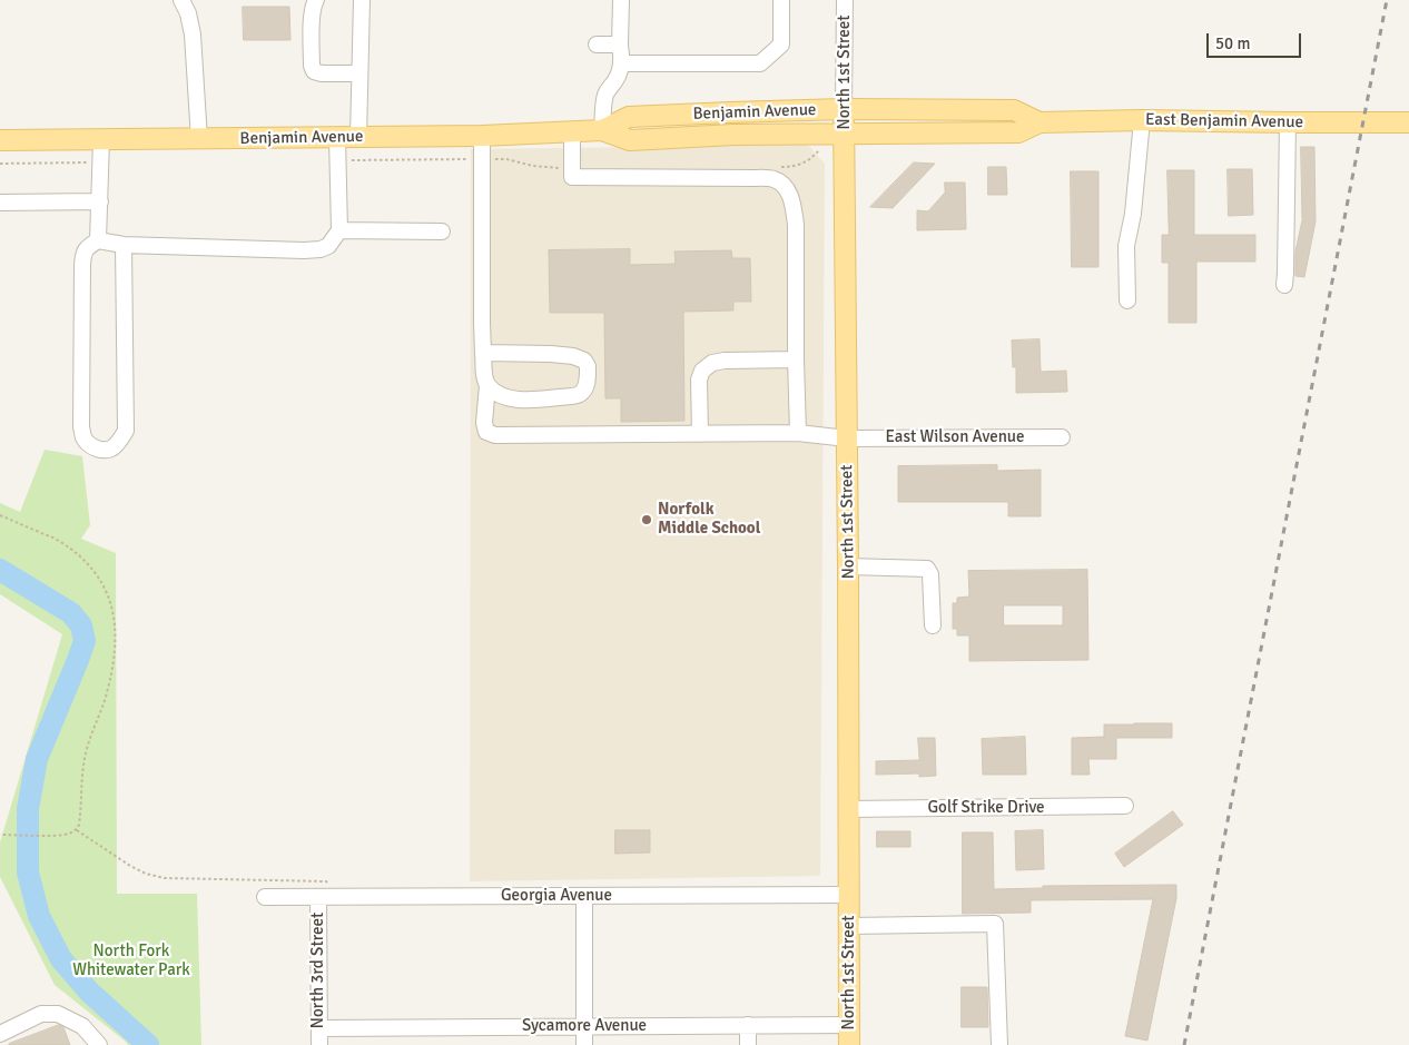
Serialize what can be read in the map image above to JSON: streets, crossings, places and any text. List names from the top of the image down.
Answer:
{
  "streets": {
    "main road": ["North 1st Street", "Benjamin Avenue", "East Benjamin Avenue"],
    "street": [
      "East Wilson Avenue",
      "Golf Strike Drive",
      "Georgia Avenue",
      "North 3rd Street",
      "Sycamore Avenue"
    ]
  },
  "crossings": [
    ["North 1st Street", "Benjamin Avenue"],
    ["North 1st Street", "East Benjamin Avenue"],
    ["North 1st Street", "East Wilson Avenue"],
    ["North 1st Street", "Golf Strike Drive"],
    ["North 1st Street", "Georgia Avenue"],
    ["North 1st Street", "Sycamore Avenue"],
    ["Benjamin Avenue", "East Benjamin Avenue"],
    ["Georgia Avenue", "North 3rd Street"],
    ["North 3rd Street", "Sycamore Avenue"]
  ],
  "parks": ["North Fork Whitewater Park"],
  "places": ["Norfolk Middle School"],
  "scale_bar": "50 m"
}
